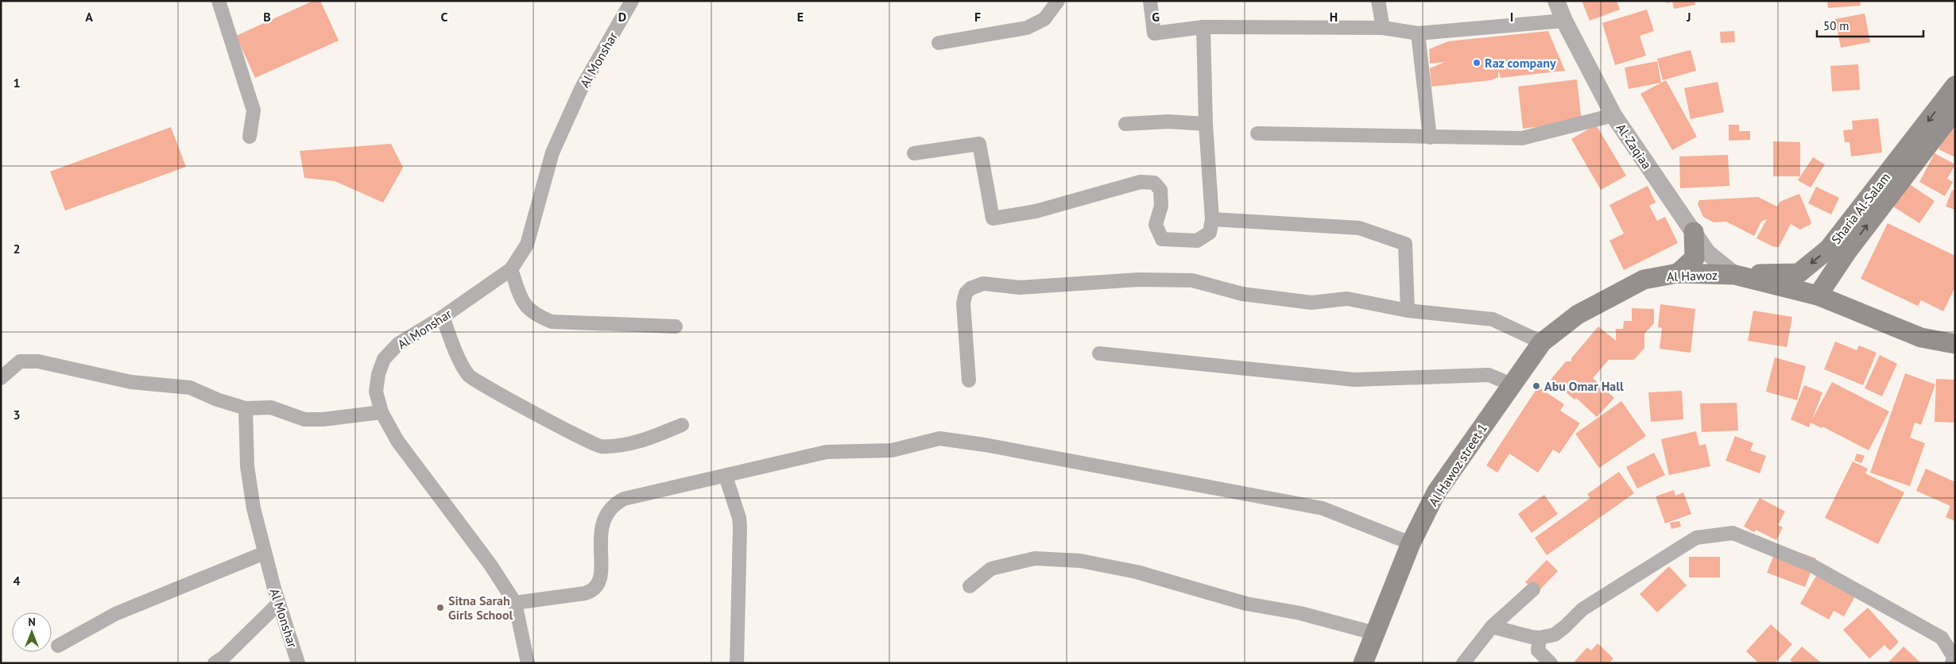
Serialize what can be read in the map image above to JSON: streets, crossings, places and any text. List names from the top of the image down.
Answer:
{
  "streets": {
    "main road": ["Sharia Al-Salam", "Al Hawoz", "Al Hawoz street 1"],
    "street": ["Al Monshar", "Al-Zaqiaa"]
  },
  "crossings": [
    ["Al-Zaqiaa", "Sharia Al-Salam"],
    ["Al-Zaqiaa", "Al Hawoz"],
    ["Sharia Al-Salam", "Al Hawoz"],
    ["Al Hawoz", "Al Hawoz street 1"]
  ],
  "places": ["Raz company", "Abu Omar Hall", "Sitna Sarah Girls School"],
  "scale_bar": "50 m",
  "north": "top",
  "grid": {
    "columns": [
      "A",
      "B",
      "C",
      "D",
      "E",
      "F",
      "G",
      "H",
      "I",
      "J"
    ],
    "rows": [
      "1",
      "2",
      "3",
      "4"
    ]
  }
}
